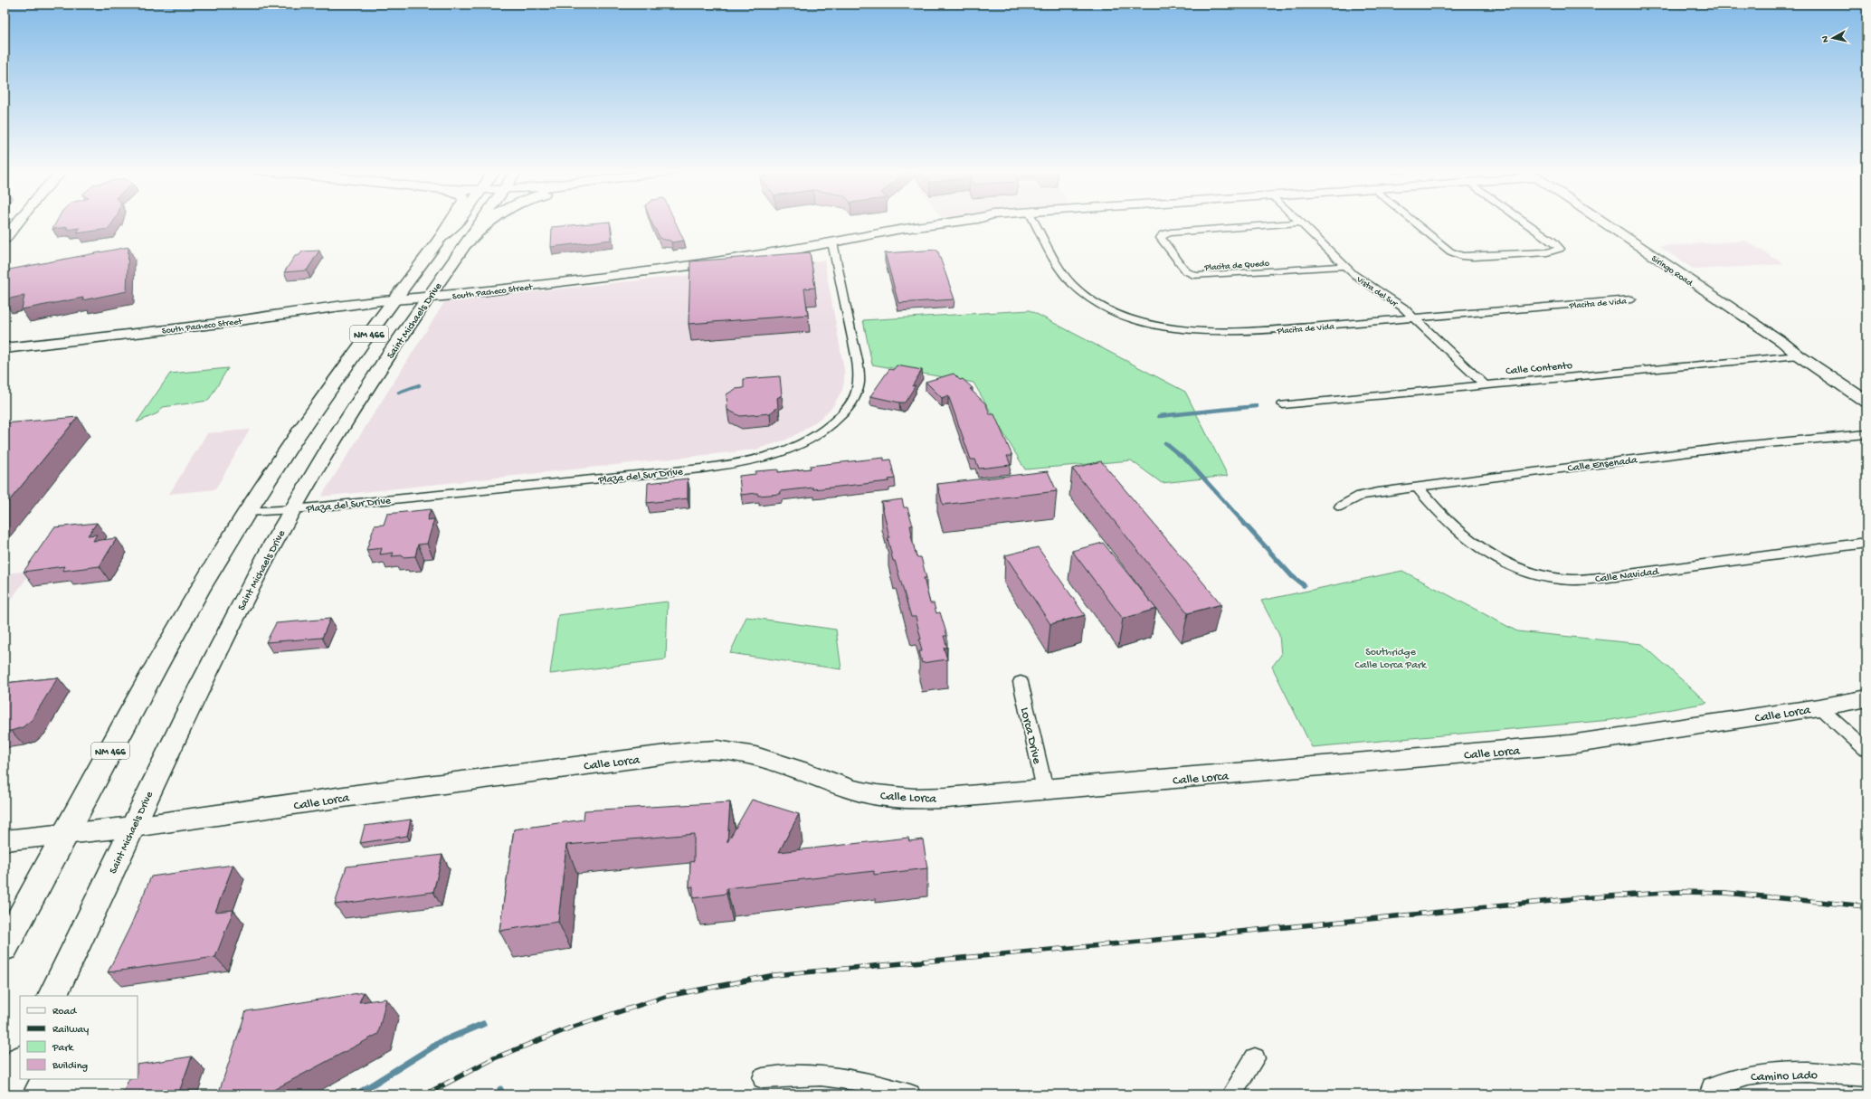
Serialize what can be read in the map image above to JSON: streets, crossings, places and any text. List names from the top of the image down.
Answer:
{
  "streets": {
    "main road": ["Saint Michaels Drive", "NM 466"],
    "street": [
      "Placita de Quedo",
      "Siringo Road",
      "South Pacheco Street",
      "Vista del Sur",
      "Placita de Vida",
      "Calle Contento",
      "Calle Ensenada",
      "Plaza del Sur Drive",
      "Calle Navidad",
      "Calle Lorca",
      "Lorca Drive",
      "Camino Lado"
    ]
  },
  "crossings": [
    ["Placita de Quedo", "Vista del Sur"],
    ["Siringo Road", "Calle Contento"],
    ["South Pacheco Street", "Saint Michaels Drive"],
    ["South Pacheco Street", "NM 466"],
    ["South Pacheco Street", "Plaza del Sur Drive"],
    ["Vista del Sur", "Placita de Vida"],
    ["Vista del Sur", "Calle Contento"],
    ["Saint Michaels Drive", "Plaza del Sur Drive"],
    ["Saint Michaels Drive", "Calle Lorca"],
    ["NM 466", "Plaza del Sur Drive"],
    ["NM 466", "Calle Lorca"],
    ["Calle Ensenada", "Calle Navidad"],
    ["Calle Lorca", "Lorca Drive"]
  ],
  "parks": ["Southridge Calle Lorca Park"],
  "legend": [
    "Road",
    "Railway",
    "Park",
    "Building"
  ],
  "north": "left"
}
